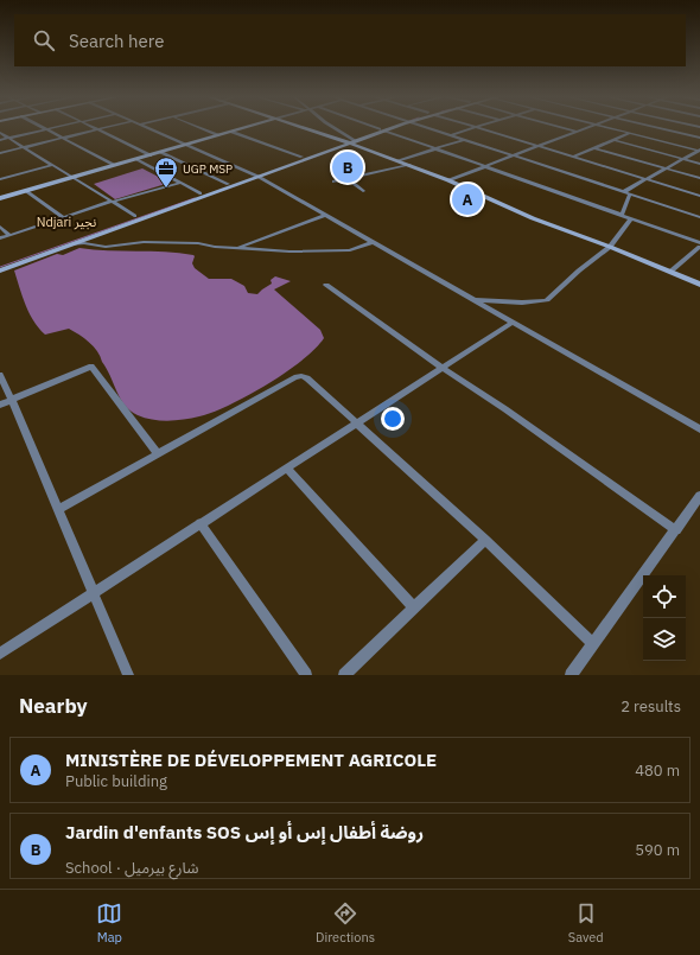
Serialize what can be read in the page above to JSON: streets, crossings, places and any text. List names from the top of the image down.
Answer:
{
  "districts": ["Ndjari نجير"],
  "places": {
    "office": ["UGP MSP"]
  },
  "page": {
    "search": "Search here",
    "pins": ["B", "A"],
    "heading": ["Nearby", "2 results"],
    "list": [
      {
        "mark": "A",
        "name": "MINISTÈRE DE DÉVELOPPEMENT AGRICOLE",
        "note": "Public building",
        "value": "480 m"
      },
      {
        "mark": "B",
        "name": "Jardin d'enfants SOS روضة أطفال إس أو إس",
        "note": "School · شارع بيرميل",
        "value": "590 m"
      }
    ],
    "nav": ["Map", "Directions", "Saved"]
  }
}
